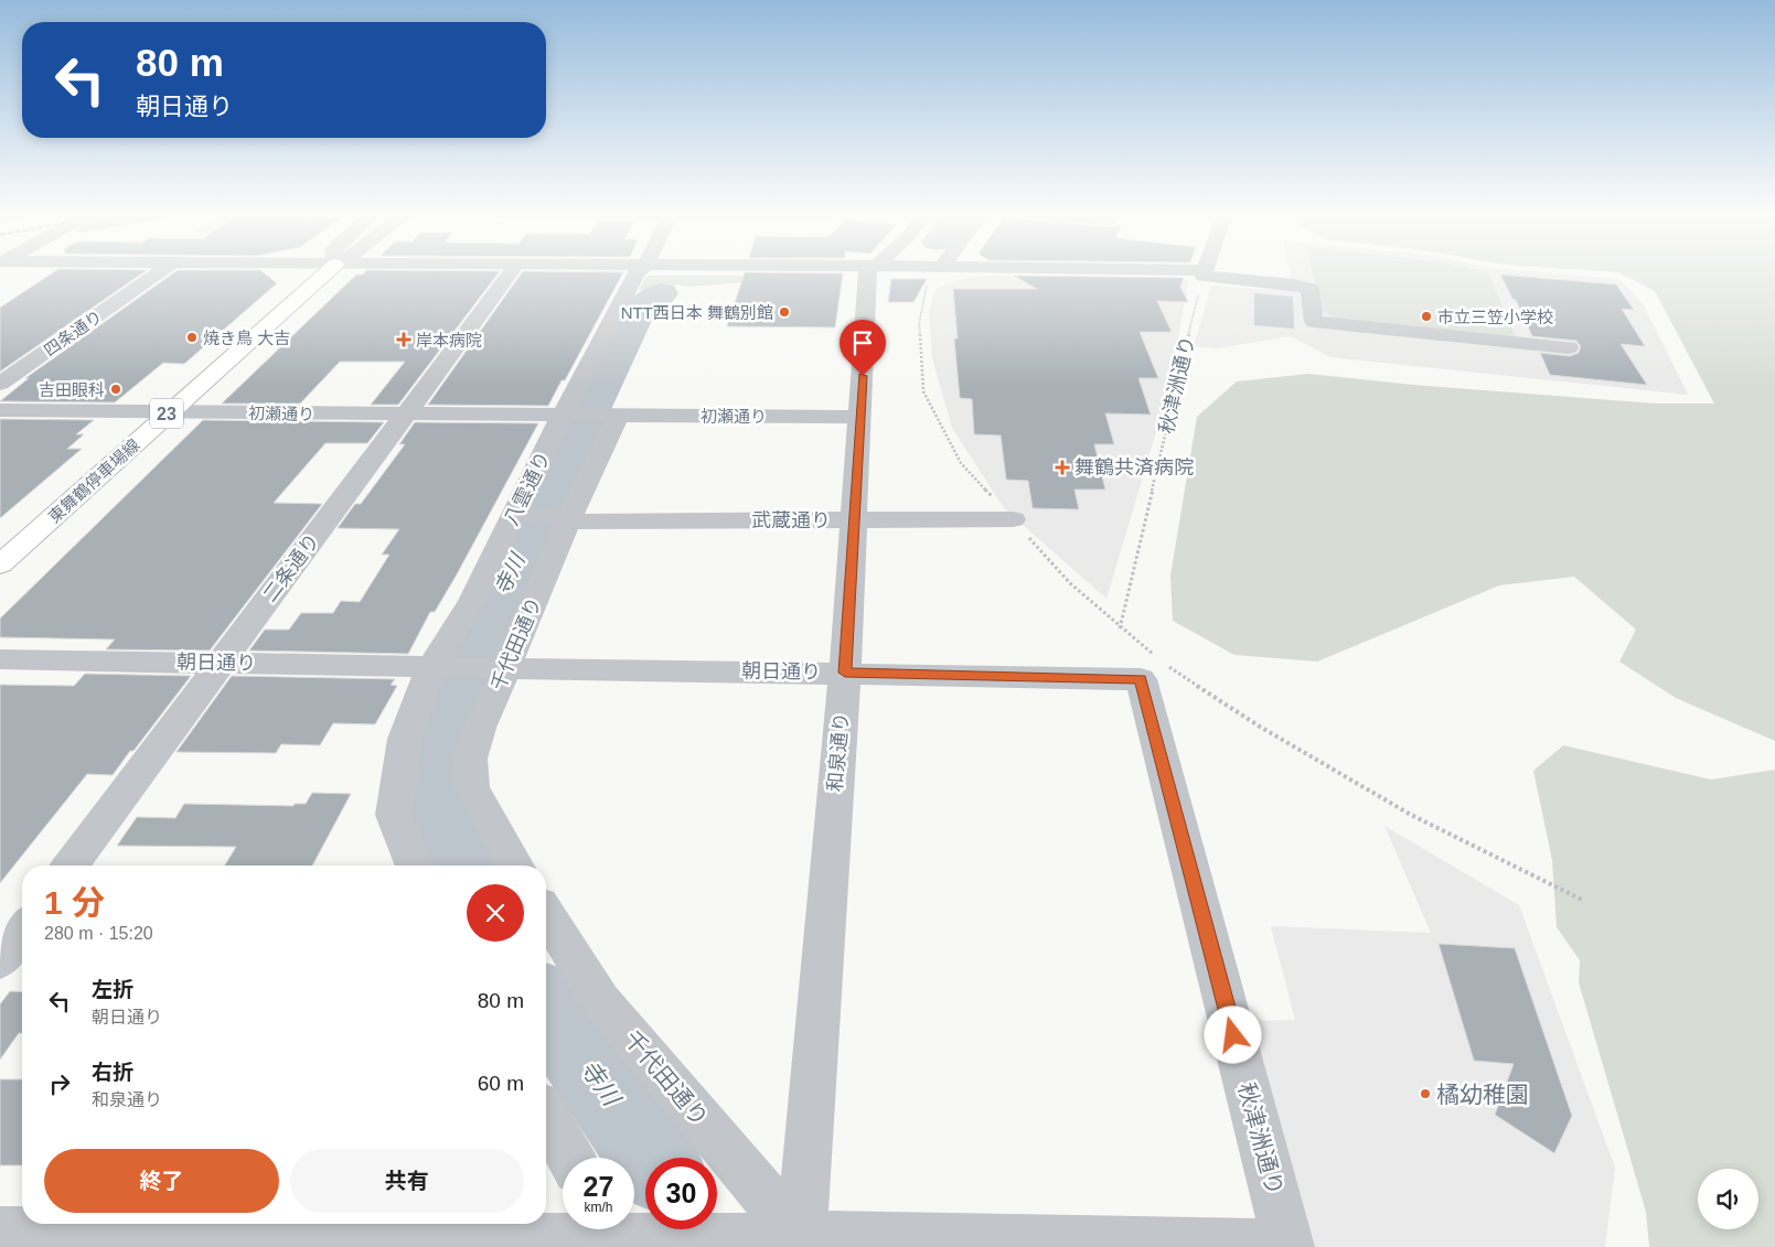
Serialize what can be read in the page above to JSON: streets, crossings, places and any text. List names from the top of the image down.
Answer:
{
  "streets": {
    "main road": ["23", "東舞鶴停車場線"],
    "street": [
      "四条通り",
      "秋津洲通り",
      "初瀬通り",
      "八雲通り",
      "武蔵通り",
      "二条通り",
      "千代田通り",
      "朝日通り",
      "和泉通り"
    ]
  },
  "crossings": [
    ["秋津洲通り", "朝日通り"],
    ["初瀬通り", "東舞鶴停車場線"],
    ["初瀬通り", "八雲通り"],
    ["初瀬通り", "二条通り"],
    ["初瀬通り", "千代田通り"],
    ["初瀬通り", "和泉通り"],
    ["八雲通り", "武蔵通り"],
    ["八雲通り", "朝日通り"],
    ["武蔵通り", "千代田通り"],
    ["武蔵通り", "和泉通り"],
    ["二条通り", "朝日通り"],
    ["千代田通り", "朝日通り"],
    ["千代田通り", "和泉通り"],
    ["朝日通り", "和泉通り"]
  ],
  "water": ["寺川"],
  "places": {
    "other": [
      "NTT西日本 舞鶴別館",
      "市立三笠小学校",
      "焼き鳥 大吉",
      "吉田眼科",
      "橘幼稚園"
    ],
    "health": ["岸本病院", "舞鶴共済病院"]
  },
  "page": {
    "turn": ["80 m", "朝日通り"],
    "heading": ["1 分", "280 m · 15:20"],
    "list": [
      {
        "name": "左折",
        "note": "朝日通り",
        "value": "80 m"
      },
      {
        "name": "右折",
        "note": "和泉通り",
        "value": "60 m"
      }
    ],
    "buttons": ["終了", "共有"],
    "speed": "27 km/h",
    "limit": "30"
  }
}
